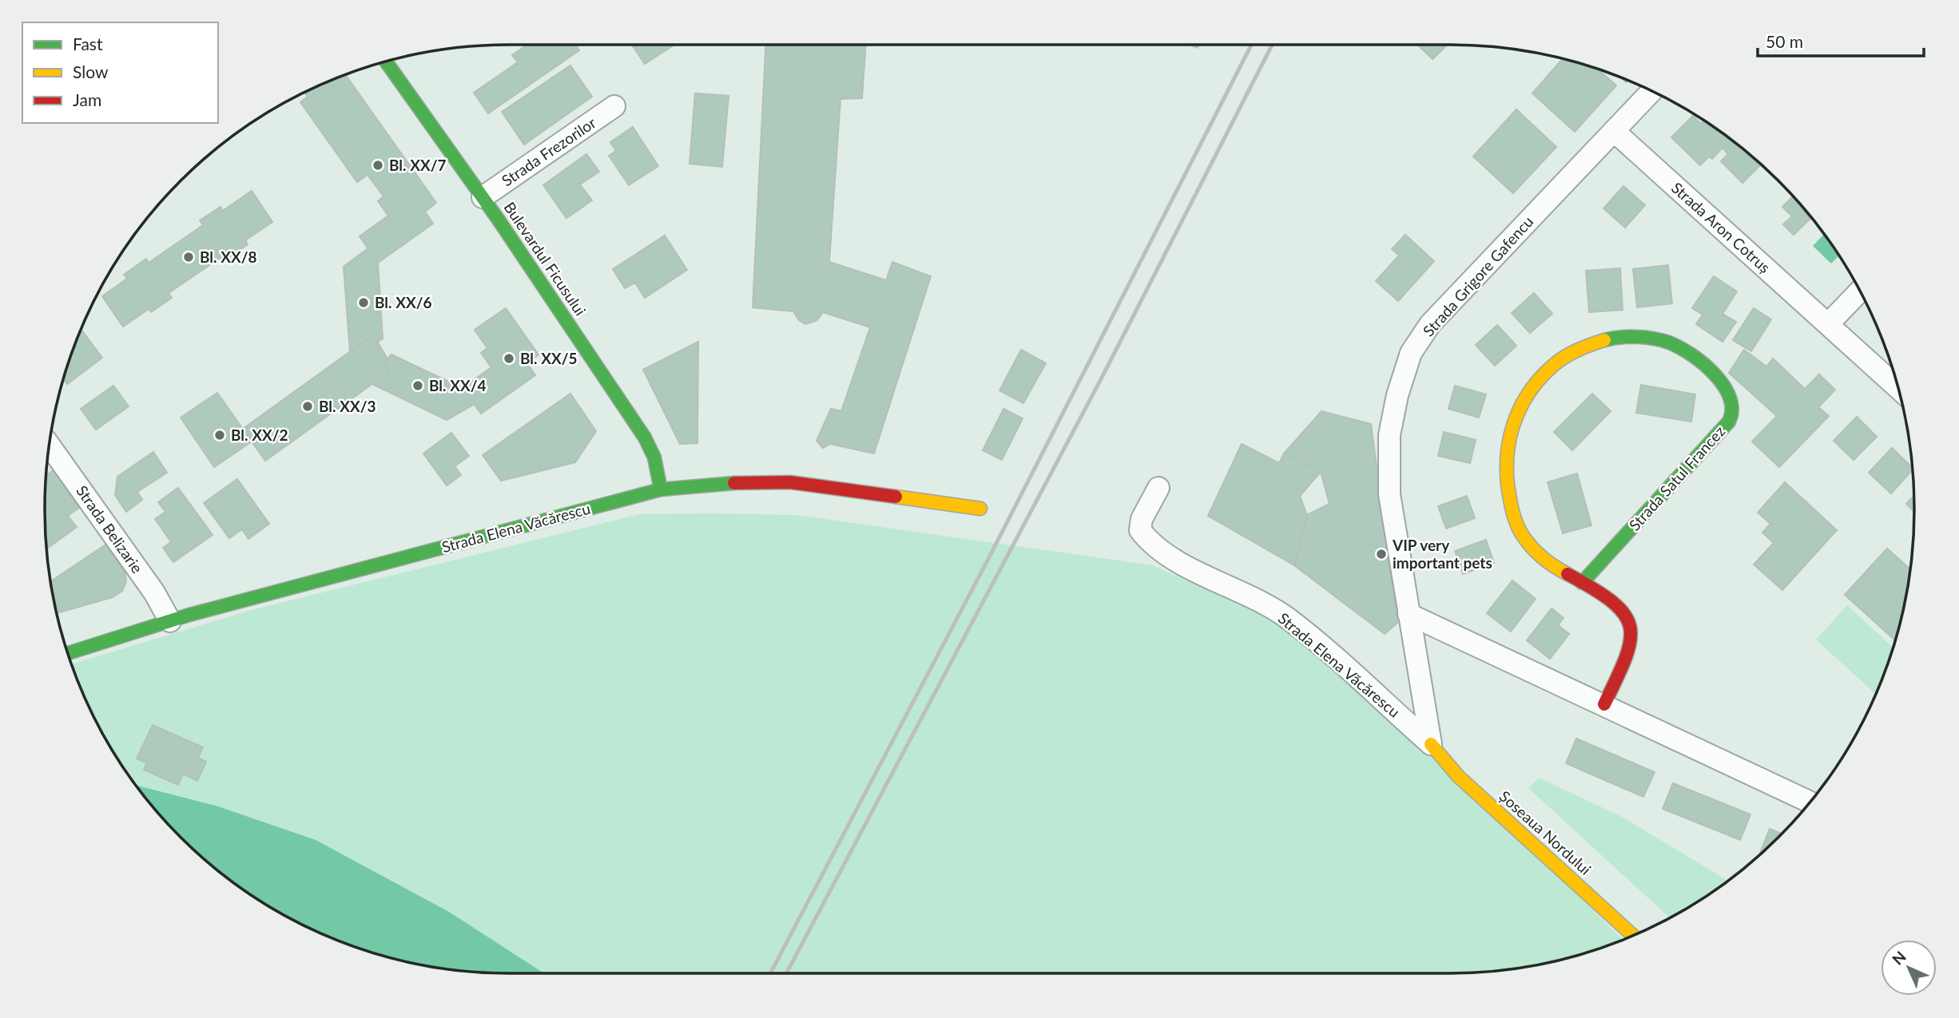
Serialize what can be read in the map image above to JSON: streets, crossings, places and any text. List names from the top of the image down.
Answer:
{
  "streets": {
    "street": [
      "Strada Frezorilor",
      "Strada Aron Cotruș",
      "Bulevardul Ficusului",
      "Strada Grigore Gafencu",
      "Strada Satul Francez",
      "Strada Elena Văcărescu",
      "Strada Belizarie",
      "Șoseaua Nordului"
    ]
  },
  "crossings": [
    ["Strada Frezorilor", "Bulevardul Ficusului"],
    ["Strada Aron Cotruș", "Strada Grigore Gafencu"],
    ["Bulevardul Ficusului", "Strada Elena Văcărescu"],
    ["Strada Grigore Gafencu", "Strada Elena Văcărescu"],
    ["Strada Grigore Gafencu", "Șoseaua Nordului"],
    ["Strada Elena Văcărescu", "Strada Belizarie"],
    ["Strada Elena Văcărescu", "Șoseaua Nordului"]
  ],
  "places": [
    "Bl. XX/7",
    "Bl. XX/8",
    "Bl. XX/6",
    "Bl. XX/5",
    "Bl. XX/4",
    "Bl. XX/3",
    "Bl. XX/2",
    "VIP very important pets"
  ],
  "legend": ["Fast", "Slow", "Jam"],
  "scale_bar": "50 m",
  "north": "top left"
}
